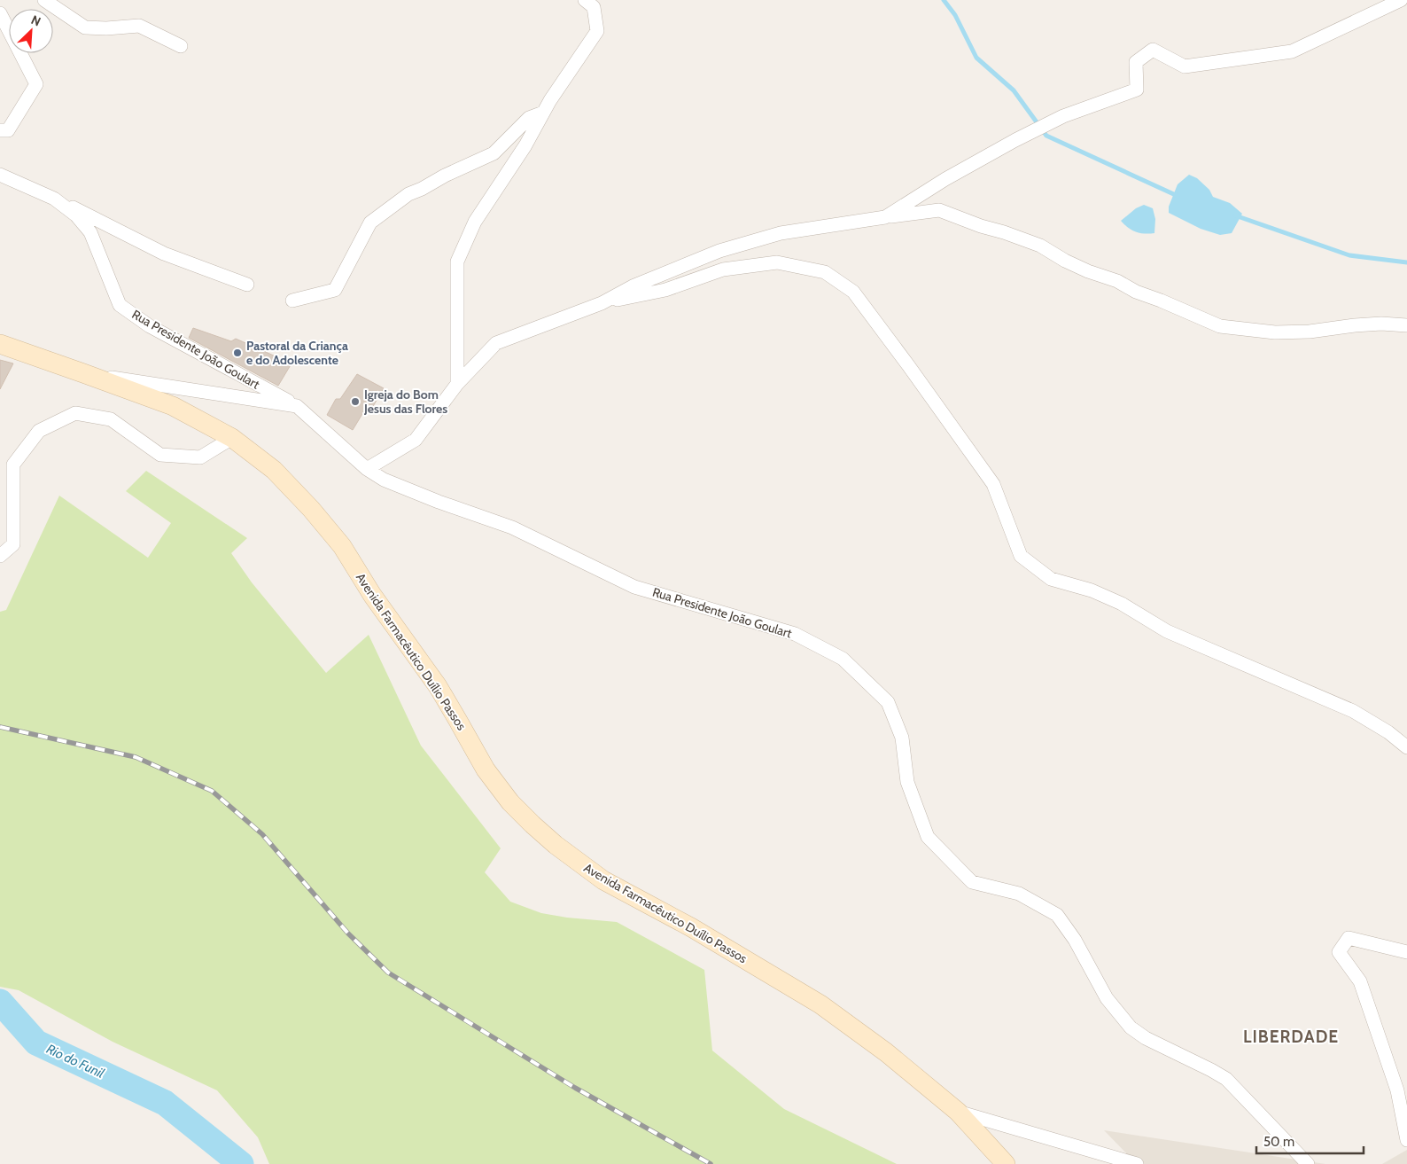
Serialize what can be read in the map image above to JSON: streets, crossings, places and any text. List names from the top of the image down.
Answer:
{
  "streets": {
    "main road": ["Avenida Farmacêutico Duílio Passos"],
    "street": ["Rua Presidente João Goulart"]
  },
  "crossings": [
    ["Rua Presidente João Goulart", "Avenida Farmacêutico Duílio Passos"]
  ],
  "districts": ["LIBERDADE"],
  "water": ["Rio do Funil"],
  "places": ["Pastoral da Criança e do Adolescente", "Igreja do Bom Jesus das Flores"],
  "scale_bar": "50 m",
  "north": "top right"
}
